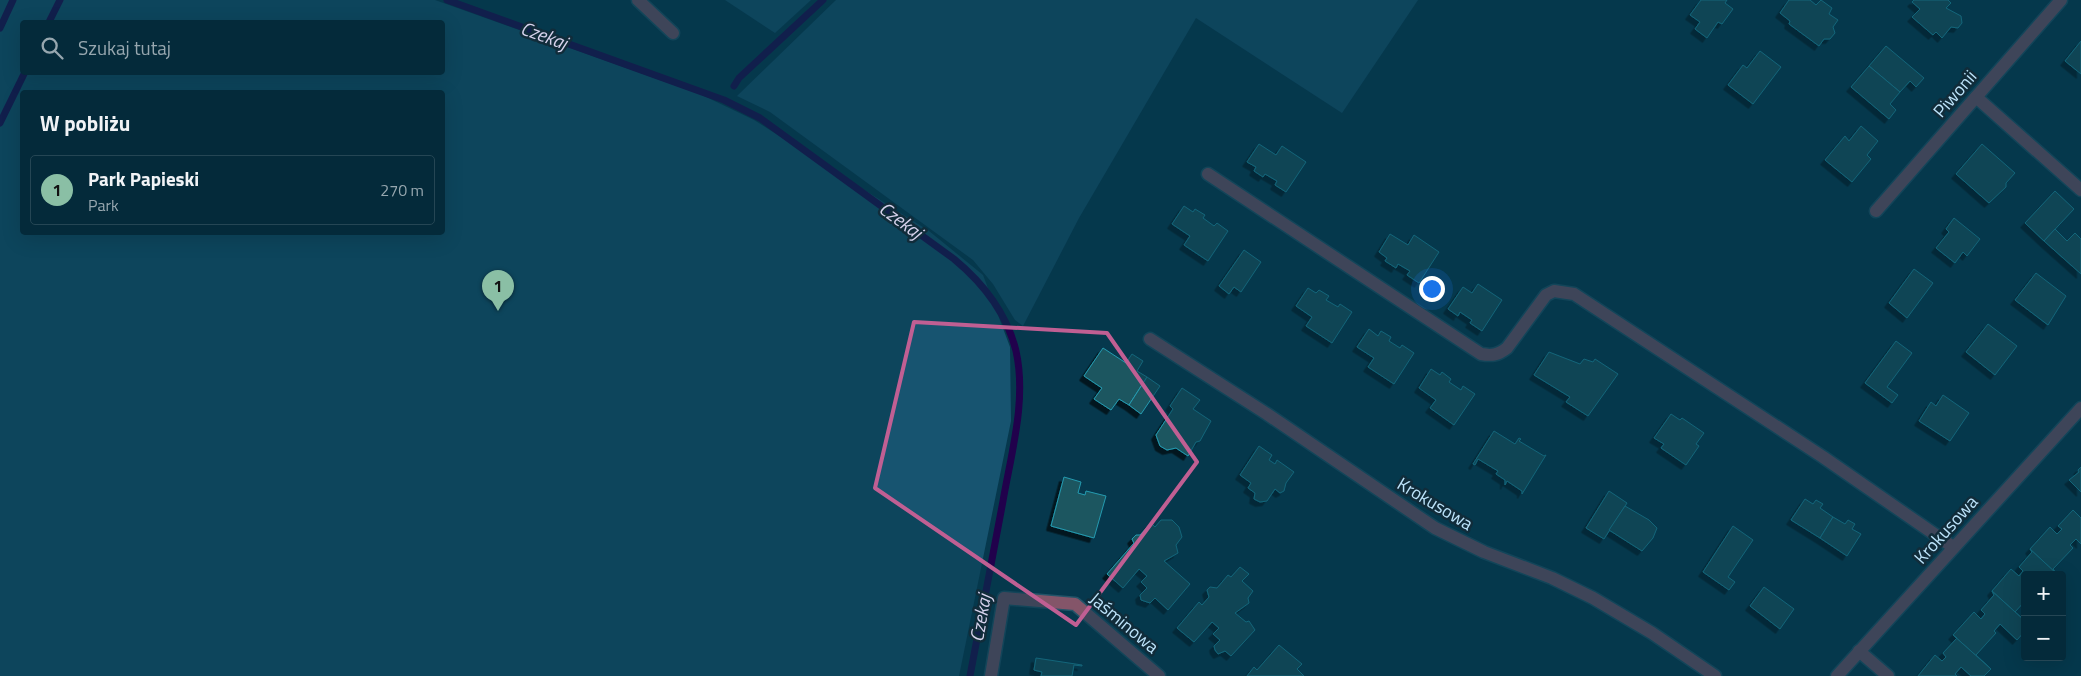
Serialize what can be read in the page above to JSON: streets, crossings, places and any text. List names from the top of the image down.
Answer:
{
  "streets": {
    "street": ["Piwonii", "Krokusowa", "Jaśminowa"]
  },
  "water": ["Czekaj"],
  "page": {
    "search": "Szukaj tutaj",
    "heading": "W pobliżu",
    "list": [
      {
        "mark": "1",
        "name": "Park Papieski",
        "note": "Park",
        "value": "270 m"
      }
    ],
    "pins": "1",
    "map_buttons": ["+", "−"]
  }
}
